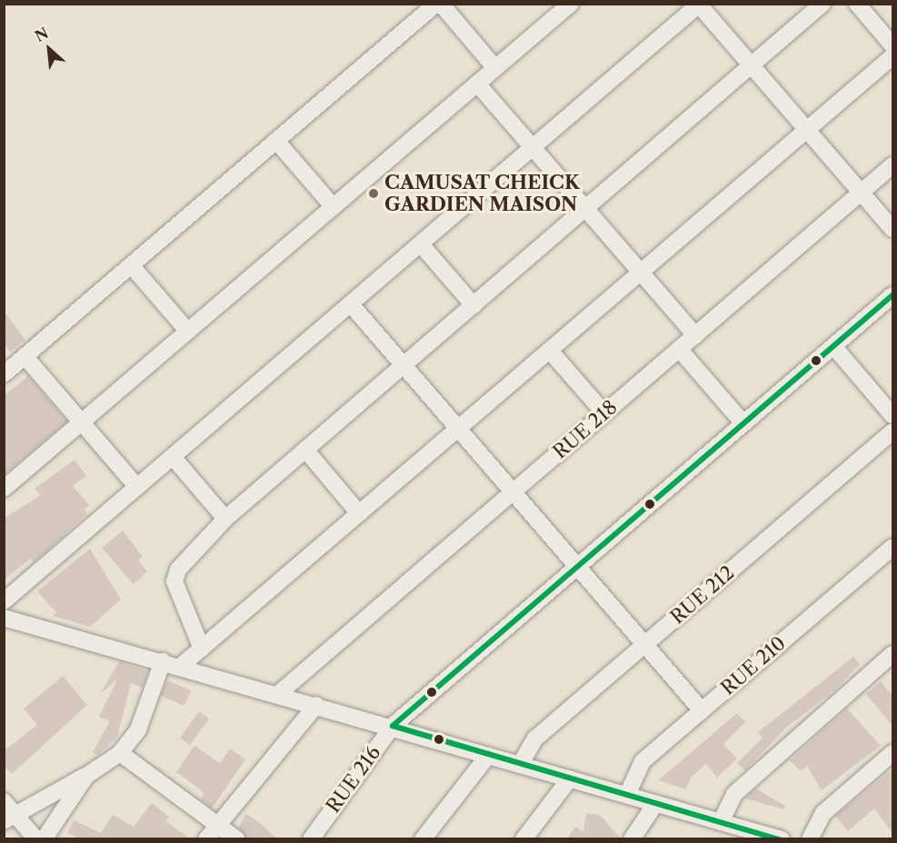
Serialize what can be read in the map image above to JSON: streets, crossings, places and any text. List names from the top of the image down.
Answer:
{
  "streets": {
    "street": [
      "RUE 218",
      "RUE 212",
      "RUE 210",
      "RUE 216"
    ]
  },
  "places": ["CAMUSAT CHEICK GARDIEN MAISON"],
  "north": "top left"
}
